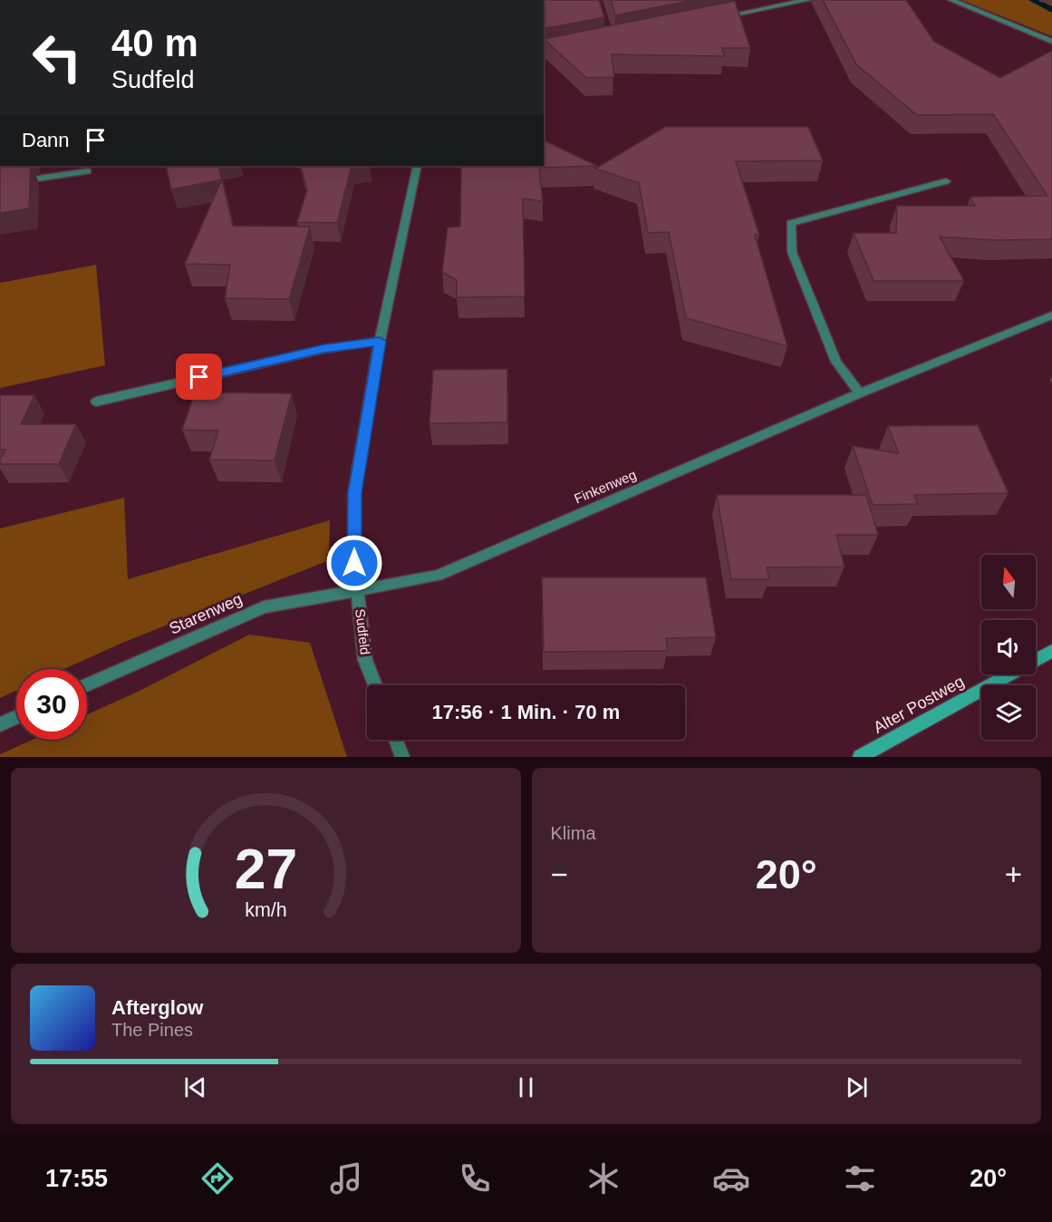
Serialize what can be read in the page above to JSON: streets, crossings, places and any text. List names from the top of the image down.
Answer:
{
  "streets": {
    "street": [
      "Finkenweg",
      "Starenweg",
      "Sudfeld",
      "Alter Postweg"
    ]
  },
  "crossings": [
    ["Finkenweg", "Starenweg"],
    ["Finkenweg", "Sudfeld"],
    ["Starenweg", "Sudfeld"]
  ],
  "north": "top",
  "page": {
    "turn": ["40 m", "Sudfeld"],
    "then": "Dann",
    "limit": "30",
    "trip": "17:56 · 1 Min. · 70 m",
    "tile": "Klima",
    "heat": ["−", "20°", "+"],
    "song": ["Afterglow", "The Pines"],
    "tabs": ["17:55", "20°"],
    "gauge": ["27", "km/h"]
  }
}
